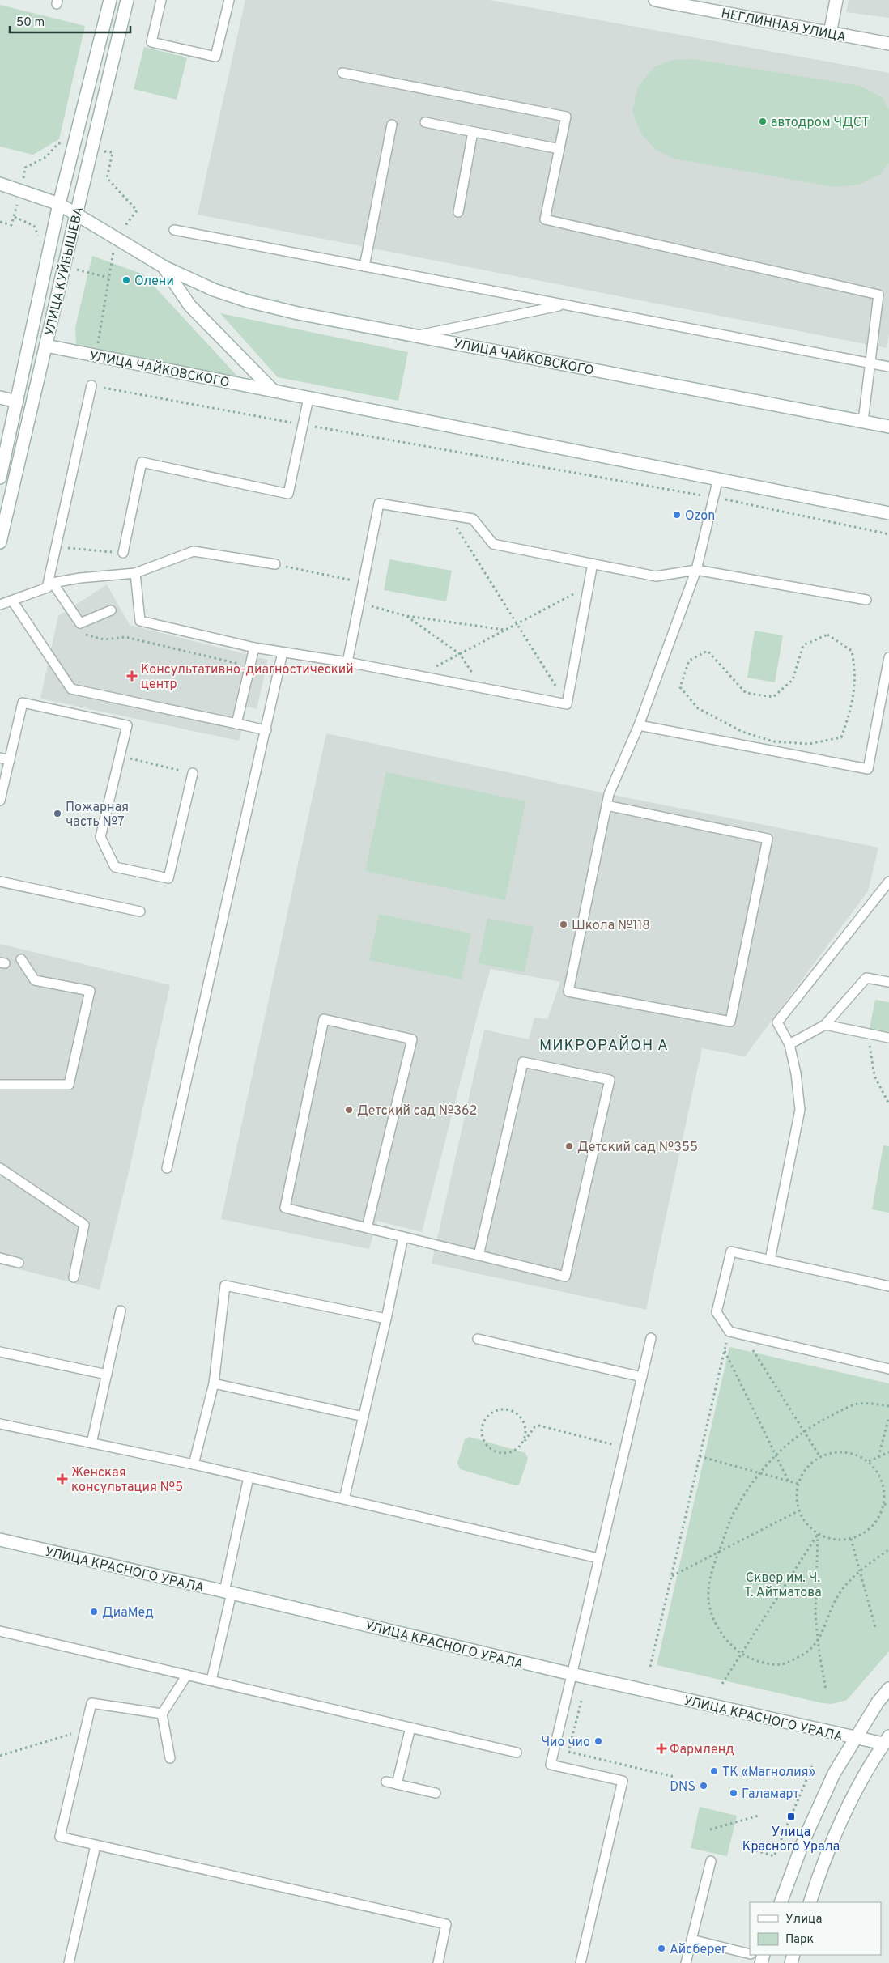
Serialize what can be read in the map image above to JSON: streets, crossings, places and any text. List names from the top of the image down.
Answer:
{
  "streets": {
    "main road": [
      "НЕГЛИННАЯ УЛИЦА",
      "УЛИЦА КУЙБЫШЕВА",
      "УЛИЦА ЧАЙКОВСКОГО",
      "УЛИЦА КРАСНОГО УРАЛА"
    ]
  },
  "crossings": [
    ["УЛИЦА КУЙБЫШЕВА", "УЛИЦА ЧАЙКОВСКОГО"]
  ],
  "districts": ["МИКРОРАЙОН А"],
  "parks": ["Сквер им. Ч. Т. Айтматова"],
  "places": {
    "other": [
      "автодром ЧДСТ",
      "Олени",
      "Ozon",
      "Пожарная часть №7",
      "Школа №118",
      "Детский сад №362",
      "Детский сад №355",
      "ДиаМед",
      "Чио чио",
      "ТК «Магнолия»",
      "DNS",
      "Галамарт",
      "Айсберег"
    ],
    "health": ["Консультативно-диагностический центр", "Женская консультация №5", "Фармленд"],
    "transit": ["Улица Красного Урала"]
  },
  "legend": ["Улица", "Парк"],
  "scale_bar": "50 m"
}
